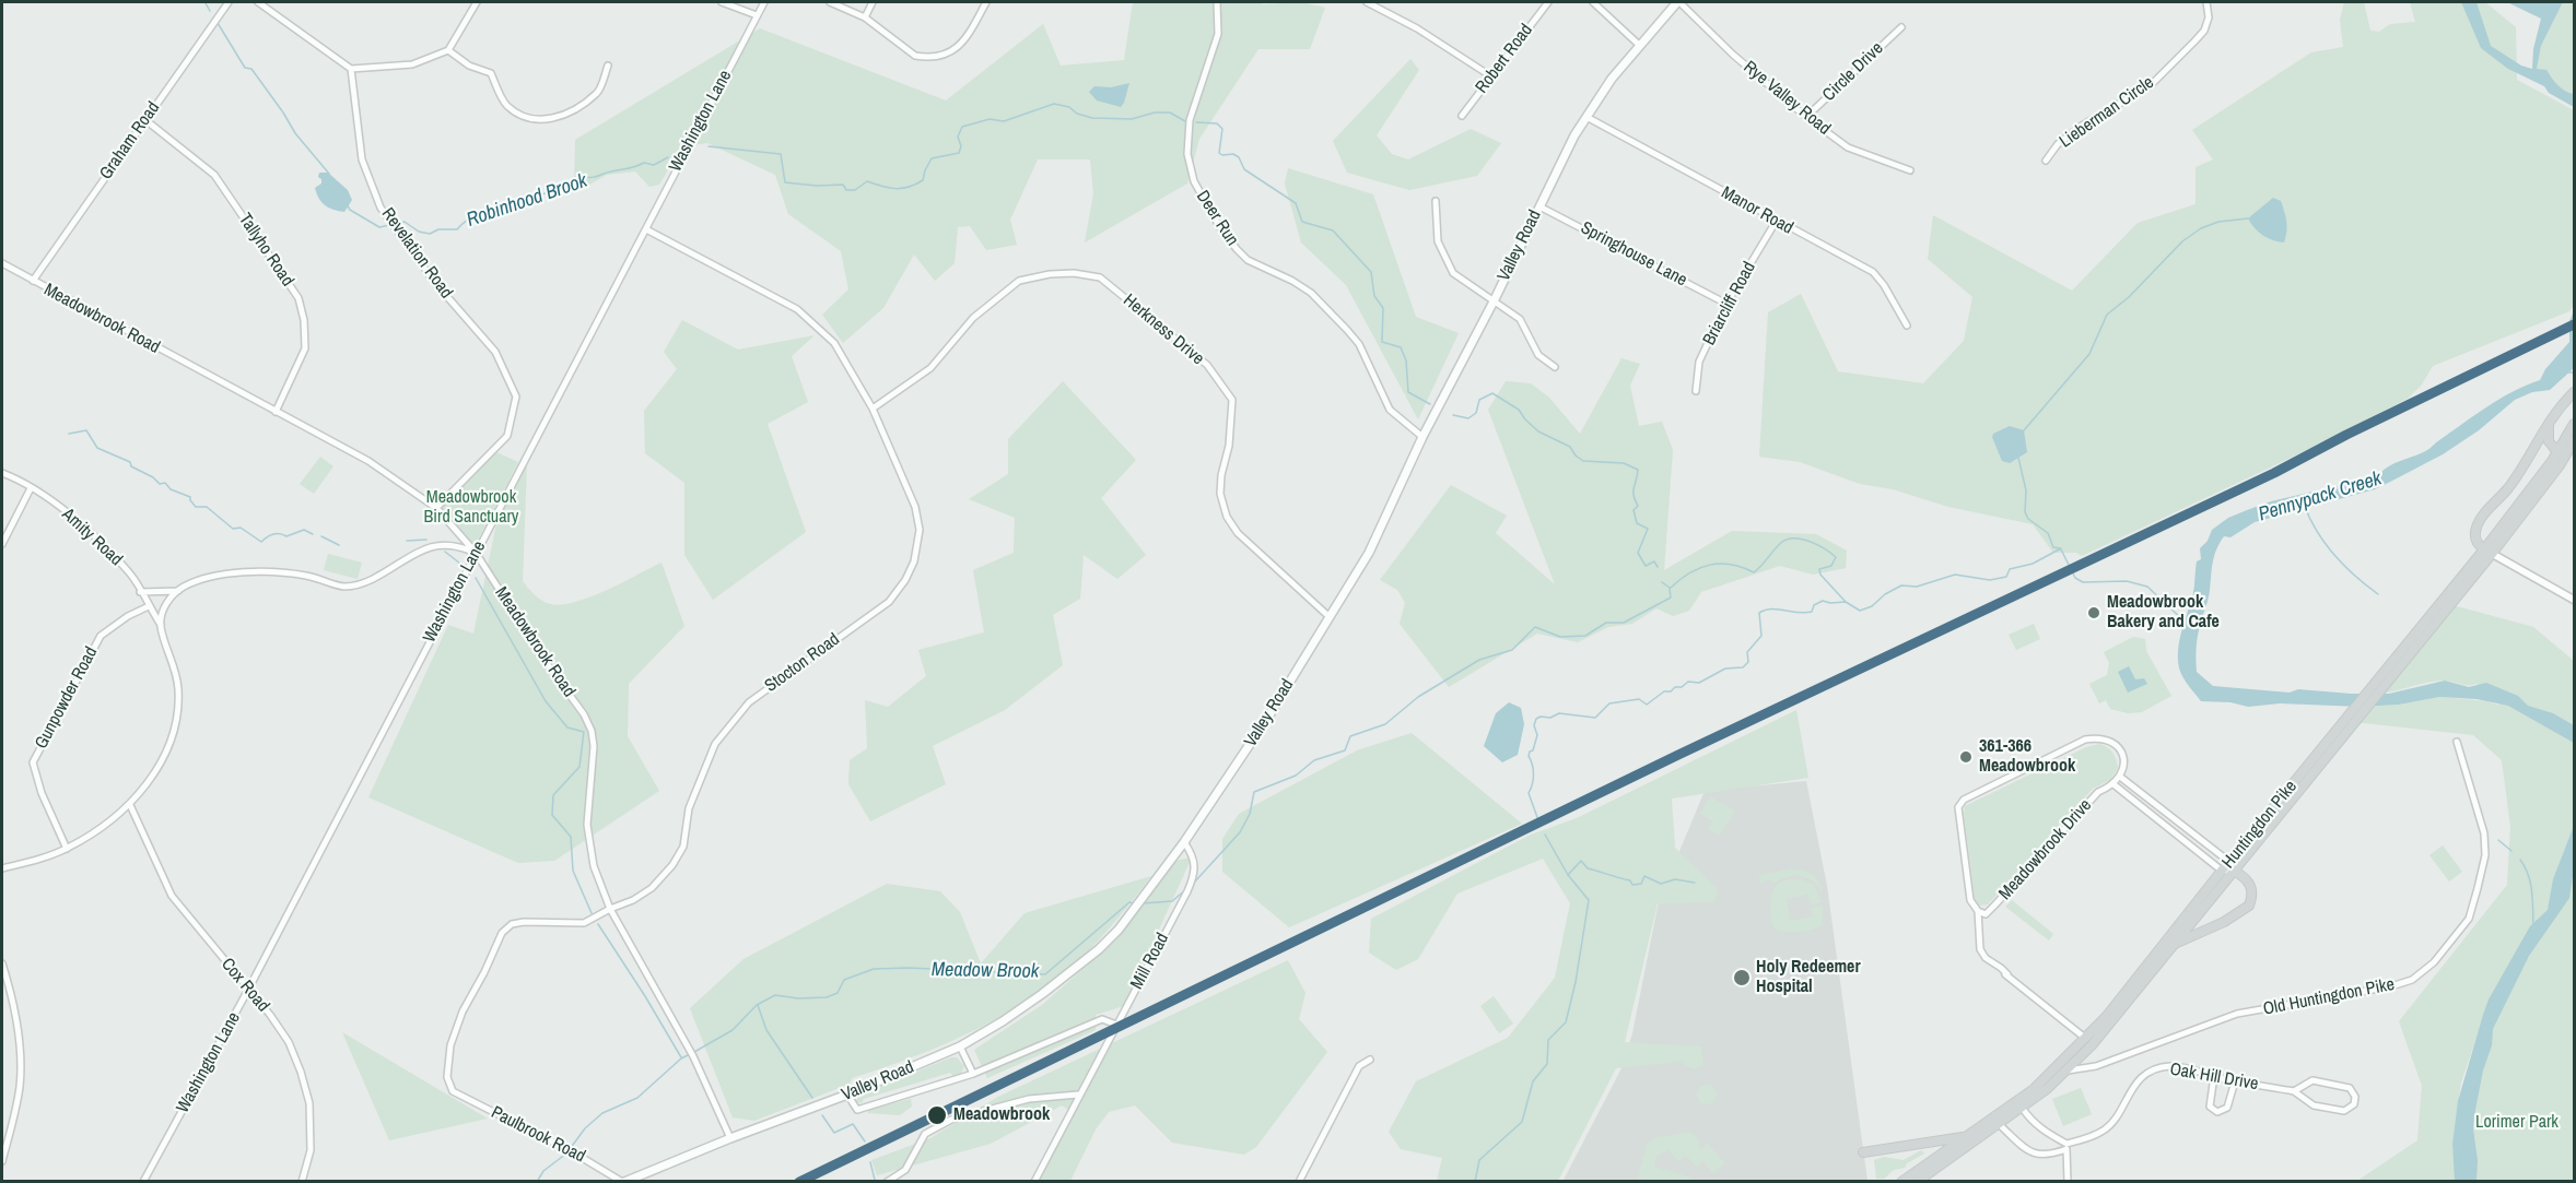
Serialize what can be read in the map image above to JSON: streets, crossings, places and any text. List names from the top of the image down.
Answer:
{
  "streets": {
    "main road": ["Valley Road", "Huntingdon Pike"],
    "street": [
      "Robert Road",
      "Circle Drive",
      "Rye Valley Road",
      "Lieberman Circle",
      "Washington Lane",
      "Graham Road",
      "Manor Road",
      "Deer Run",
      "Tallyho Road",
      "Revelation Road",
      "Springhouse Lane",
      "Briarcliff Road",
      "Meadowbrook Road",
      "Herkness Drive",
      "Amity Road",
      "Stocton Road",
      "Gunpowder Road",
      "Meadowbrook Drive",
      "Mill Road",
      "Cox Road",
      "Old Huntingdon Pike",
      "Oak Hill Drive",
      "Paulbrook Road"
    ]
  },
  "crossings": [
    ["Circle Drive", "Rye Valley Road"],
    ["Rye Valley Road", "Valley Road"],
    ["Washington Lane", "Meadowbrook Road"],
    ["Washington Lane", "Stocton Road"],
    ["Washington Lane", "Cox Road"],
    ["Graham Road", "Tallyho Road"],
    ["Graham Road", "Meadowbrook Road"],
    ["Manor Road", "Valley Road"],
    ["Manor Road", "Briarcliff Road"],
    ["Deer Run", "Valley Road"],
    ["Valley Road", "Springhouse Lane"],
    ["Valley Road", "Meadowbrook Road"],
    ["Valley Road", "Herkness Drive"],
    ["Valley Road", "Mill Road"],
    ["Valley Road", "Paulbrook Road"],
    ["Tallyho Road", "Meadowbrook Road"],
    ["Revelation Road", "Meadowbrook Road"],
    ["Springhouse Lane", "Briarcliff Road"],
    ["Meadowbrook Road", "Stocton Road"],
    ["Herkness Drive", "Stocton Road"],
    ["Amity Road", "Gunpowder Road"],
    ["Amity Road", "Cox Road"],
    ["Stocton Road", "Paulbrook Road"],
    ["Huntingdon Pike", "Meadowbrook Drive"],
    ["Huntingdon Pike", "Old Huntingdon Pike"],
    ["Huntingdon Pike", "Oak Hill Drive"]
  ],
  "water": ["Robinhood Brook", "Pennypack Creek", "Meadow Brook"],
  "parks": ["Meadowbrook Bird Sanctuary", "Lorimer Park"],
  "places": [
    "Meadowbrook Bakery and Cafe",
    "361-366 Meadowbrook",
    "Holy Redeemer Hospital",
    "Meadowbrook"
  ]
}
